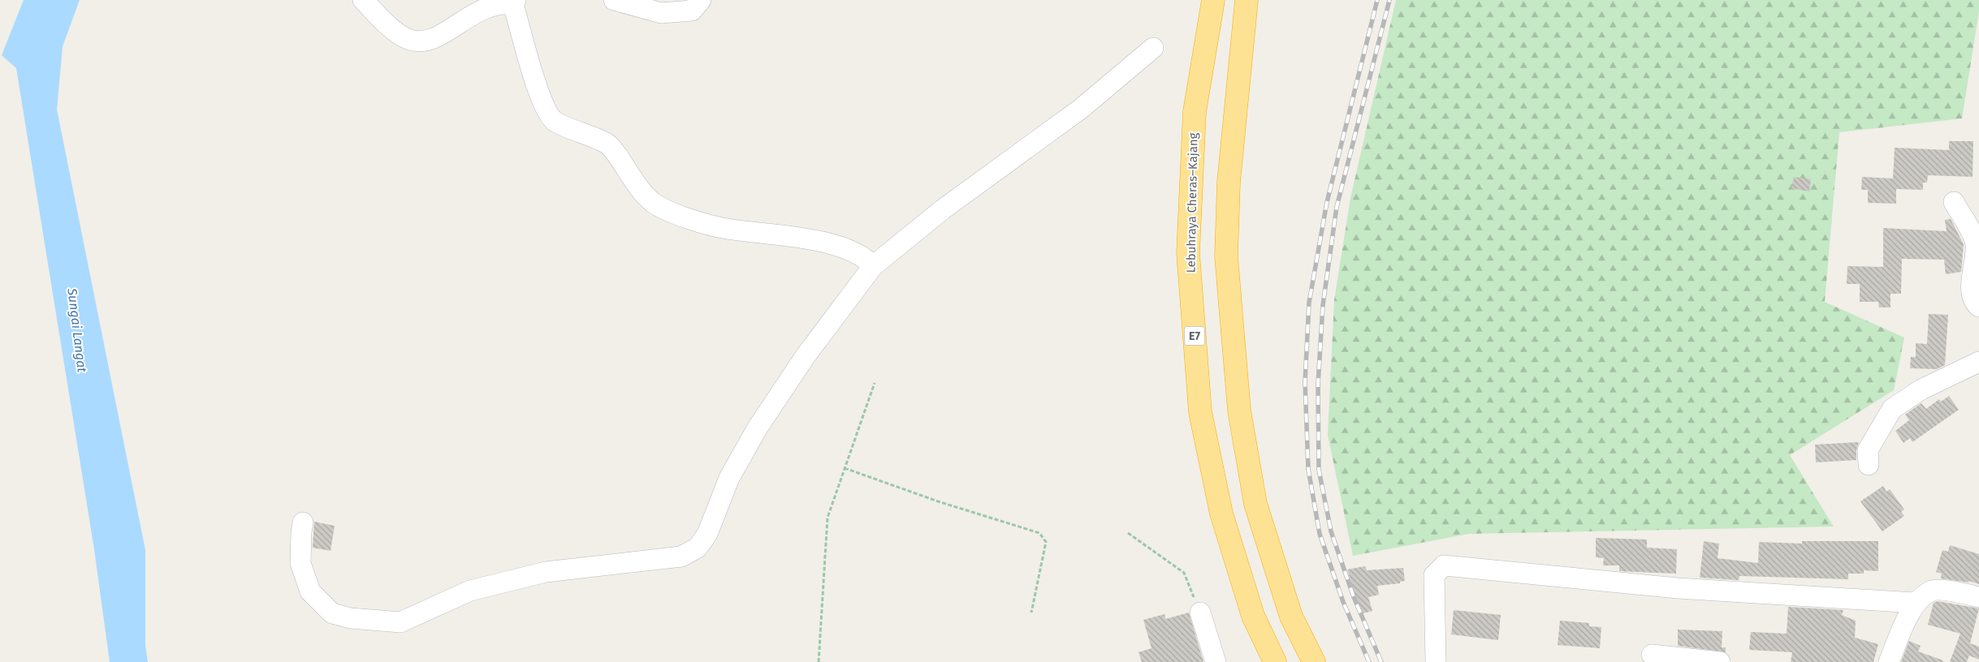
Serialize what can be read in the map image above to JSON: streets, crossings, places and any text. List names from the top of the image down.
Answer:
{
  "streets": {
    "highway": ["Lebuhraya Cheras–Kajang", "E7"]
  },
  "water": ["Sungai Langat"]
}
